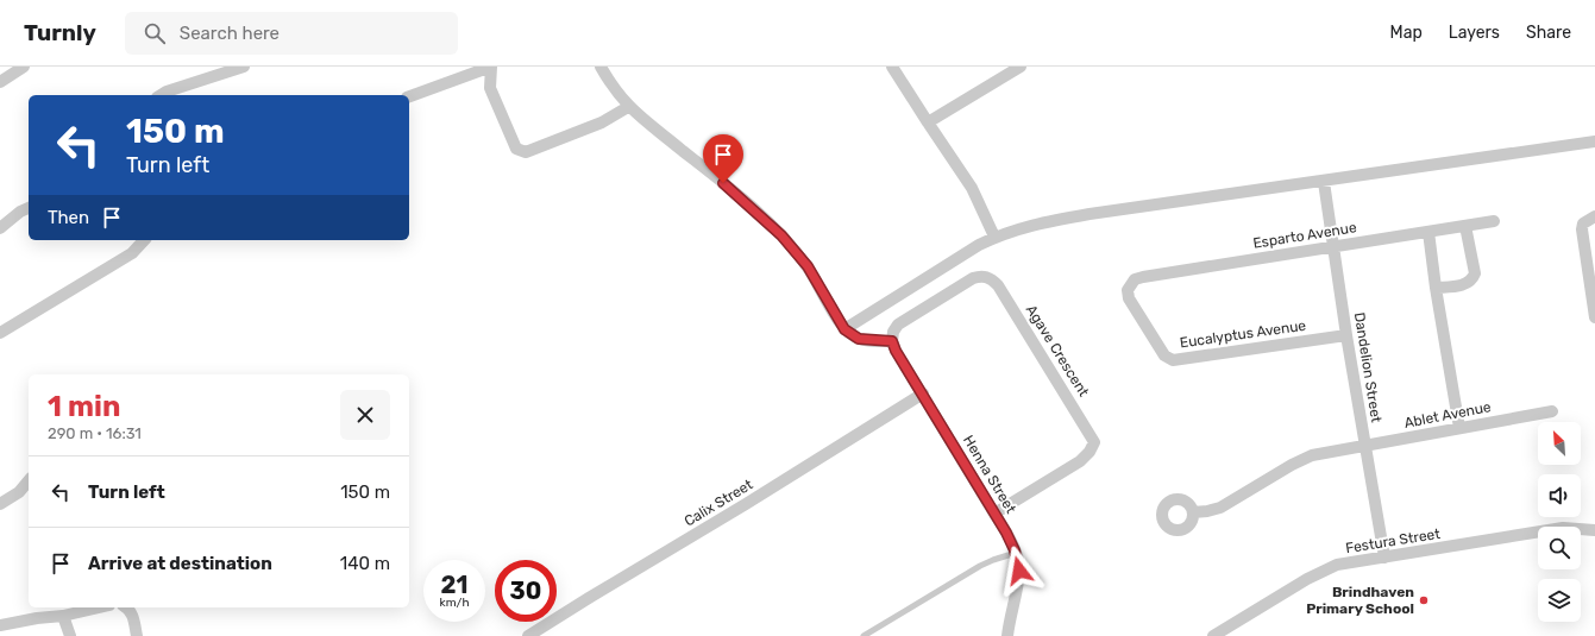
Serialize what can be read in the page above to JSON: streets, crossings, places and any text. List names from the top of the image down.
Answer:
{
  "streets": {
    "street": [
      "Esparto Avenue",
      "Eucalyptus Avenue",
      "Agave Crescent",
      "Dandelion Street",
      "Ablet Avenue",
      "Henna Street",
      "Calix Street",
      "Festura Street"
    ]
  },
  "crossings": [
    ["Esparto Avenue", "Eucalyptus Avenue"],
    ["Esparto Avenue", "Dandelion Street"],
    ["Eucalyptus Avenue", "Dandelion Street"],
    ["Agave Crescent", "Henna Street"],
    ["Dandelion Street", "Ablet Avenue"],
    ["Dandelion Street", "Festura Street"],
    ["Henna Street", "Calix Street"]
  ],
  "places": ["Brindhaven Primary School"],
  "north": "top left",
  "page": {
    "header": "Turnly",
    "search": "Search here",
    "nav": ["Map", "Layers", "Share"],
    "turn": ["150 m", "Turn left"],
    "then": "Then",
    "heading": ["1 min", "290 m · 16:31"],
    "list": [
      {
        "name": "Turn left",
        "value": "150 m"
      },
      {
        "name": "Arrive at destination",
        "value": "140 m"
      }
    ],
    "speed": "21 km/h",
    "limit": "30"
  }
}
